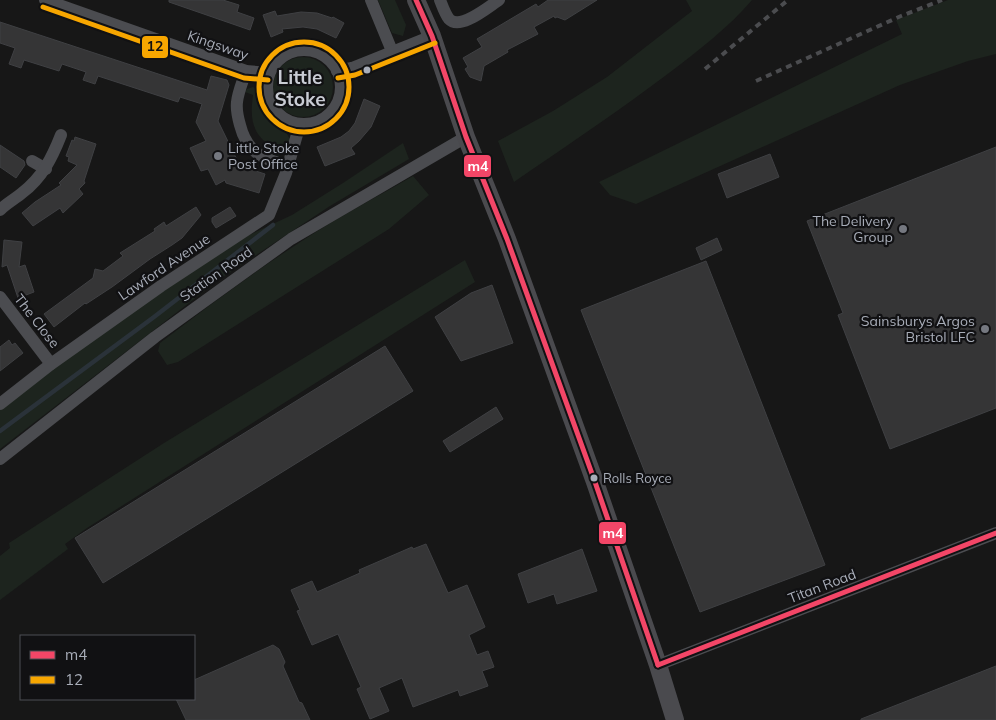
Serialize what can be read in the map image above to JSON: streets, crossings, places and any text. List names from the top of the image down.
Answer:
{
  "streets": {
    "street": [
      "Kingsway",
      "Lawford Avenue",
      "Station Road",
      "The Close",
      "Titan Road"
    ]
  },
  "crossings": [
    ["Kingsway", "Lawford Avenue"],
    ["Lawford Avenue", "The Close"]
  ],
  "districts": ["Little Stoke"],
  "places": [
    "Little Stoke Post Office",
    "The Delivery Group",
    "Sainsburys Argos Bristol LFC",
    "Rolls Royce"
  ],
  "lines": ["transit line m4", "transit line 12"],
  "legend": ["m4", "12"]
}
